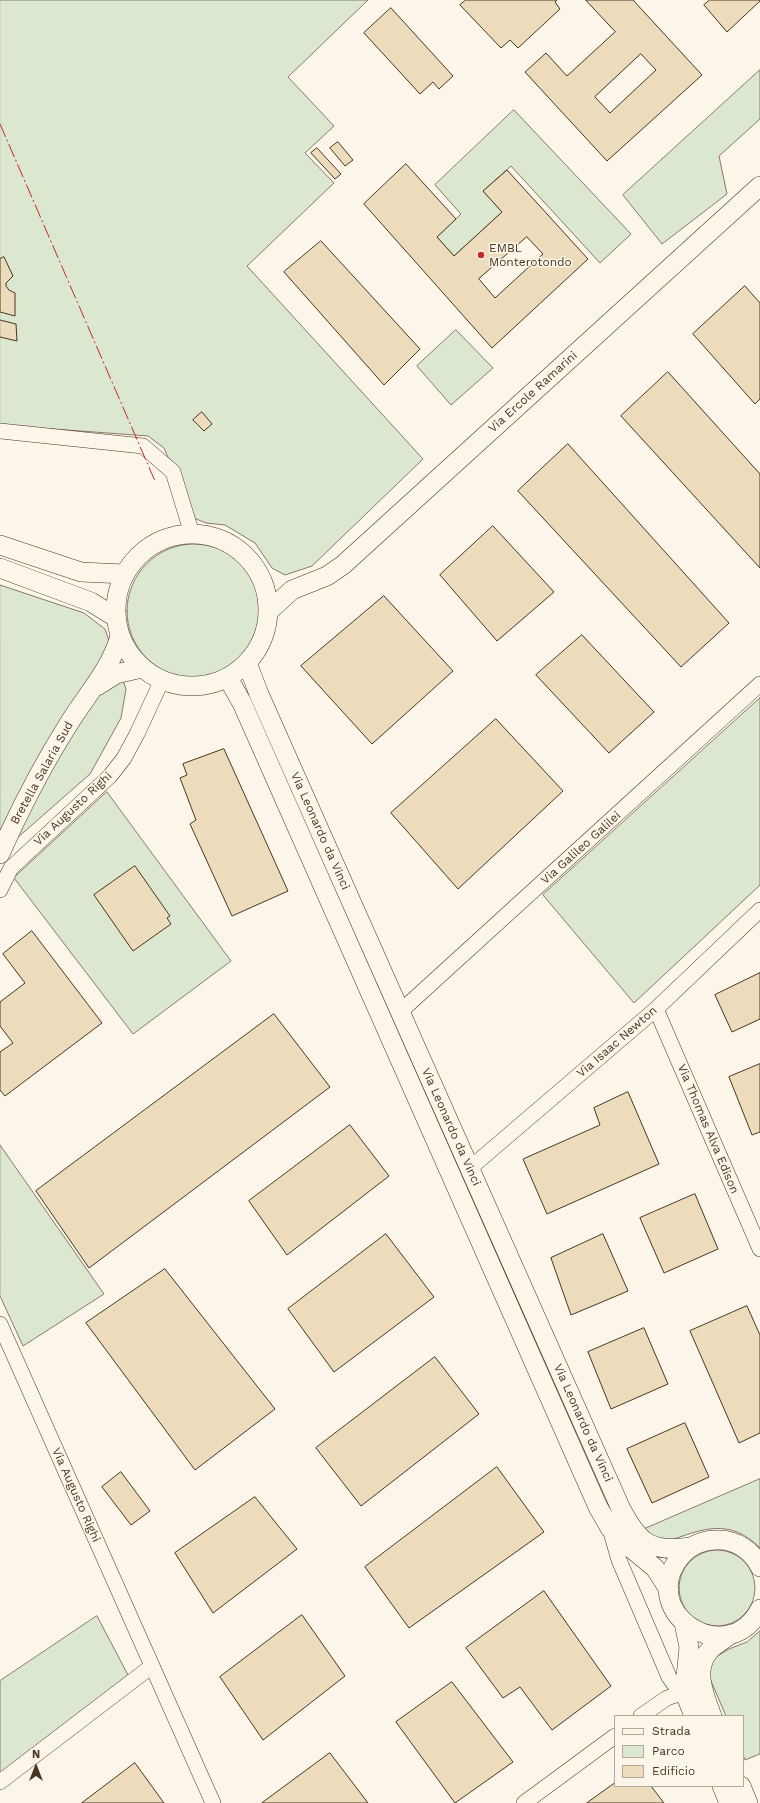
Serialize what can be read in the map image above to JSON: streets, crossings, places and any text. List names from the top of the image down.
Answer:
{
  "streets": {
    "main road": ["Via Ercole Ramarini", "Bretella Salaria Sud", "Via Leonardo da Vinci"],
    "street": [
      "Via Augusto Righi",
      "Via Galileo Galilei",
      "Via Isaac Newton",
      "Via Thomas Alva Edison"
    ]
  },
  "crossings": [
    ["Via Leonardo da Vinci", "Via Galileo Galilei"],
    ["Via Leonardo da Vinci", "Via Isaac Newton"],
    ["Via Isaac Newton", "Via Thomas Alva Edison"]
  ],
  "places": ["EMBL Monterotondo"],
  "legend": ["Strada", "Parco", "Edificio"],
  "north": "top"
}
